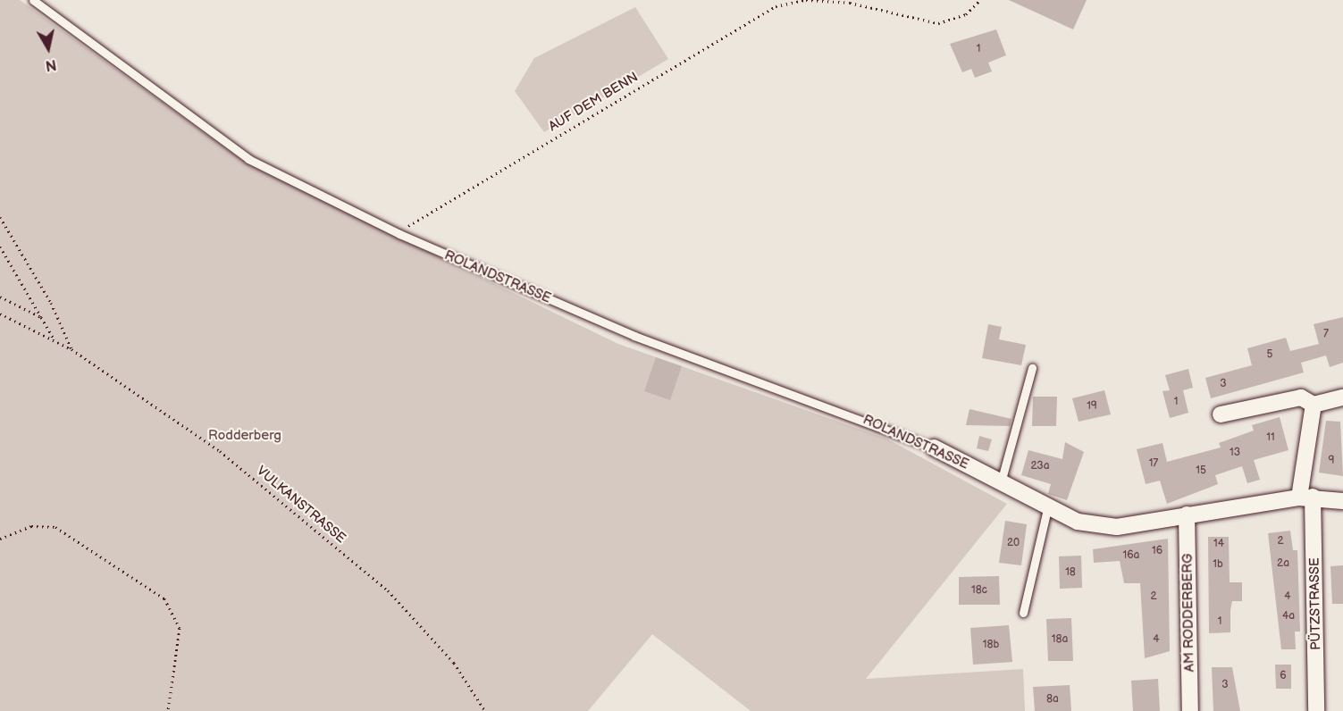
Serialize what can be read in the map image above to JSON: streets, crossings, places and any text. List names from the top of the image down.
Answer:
{
  "streets": {
    "street": ["ROLANDSTRASSE", "PÜTZSTRASSE", "AM RODDERBERG"],
    "path": ["AUF DEM BENN", "VULKANSTRASSE"]
  },
  "crossings": [
    ["AUF DEM BENN", "ROLANDSTRASSE"],
    ["ROLANDSTRASSE", "PÜTZSTRASSE"],
    ["ROLANDSTRASSE", "AM RODDERBERG"]
  ],
  "parks": ["Rodderberg"],
  "house_numbers": [
    "1",
    "7",
    "5",
    "3",
    "1",
    "19",
    "11",
    "13",
    "9",
    "17",
    "23a",
    "15",
    "2",
    "20",
    "14",
    "16",
    "16a",
    "2a",
    "1b",
    "18",
    "18c",
    "2",
    "4",
    "4a",
    "1",
    "18a",
    "4",
    "18b",
    "6",
    "3",
    "8a"
  ],
  "north": "bottom"
}
